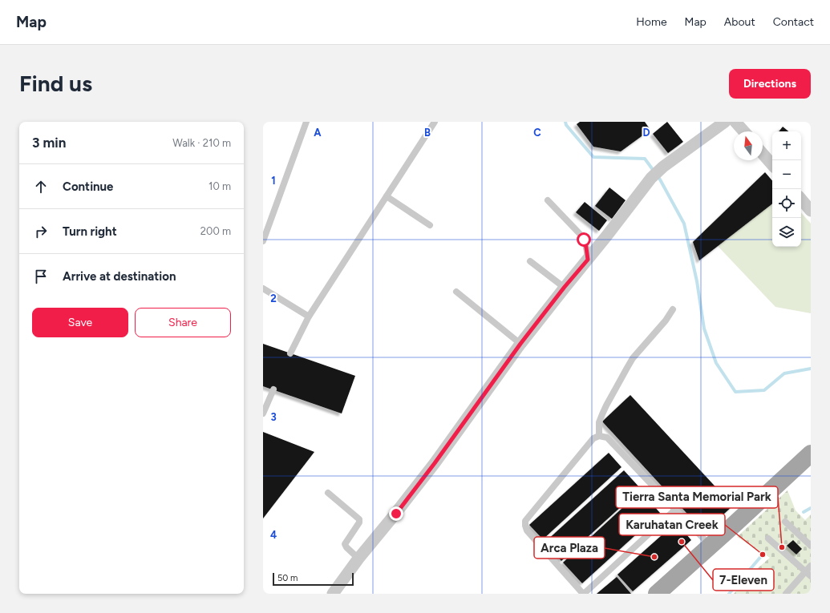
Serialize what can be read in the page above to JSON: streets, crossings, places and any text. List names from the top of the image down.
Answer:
{
  "places": [
    "7-Eleven",
    "Tierra Santa Memorial Park",
    "Karuhatan Creek",
    "Arca Plaza"
  ],
  "scale_bar": "50 m",
  "north": "top",
  "page": {
    "header": "Map",
    "nav": [
      "Home",
      "Map",
      "About",
      "Contact"
    ],
    "buttons": [
      "Directions",
      ["Save", "Share"]
    ],
    "title": "Find us",
    "heading": ["3 min", "Walk · 210 m"],
    "map_buttons": ["+", "−"],
    "list": [
      ["Continue", "10 m"],
      ["Turn right", "200 m"],
      "Arrive at destination"
    ],
    "scale": "50 m"
  },
  "grid": {
    "columns": [
      "A",
      "B",
      "C",
      "D"
    ],
    "rows": [
      "1",
      "2",
      "3",
      "4"
    ]
  }
}
